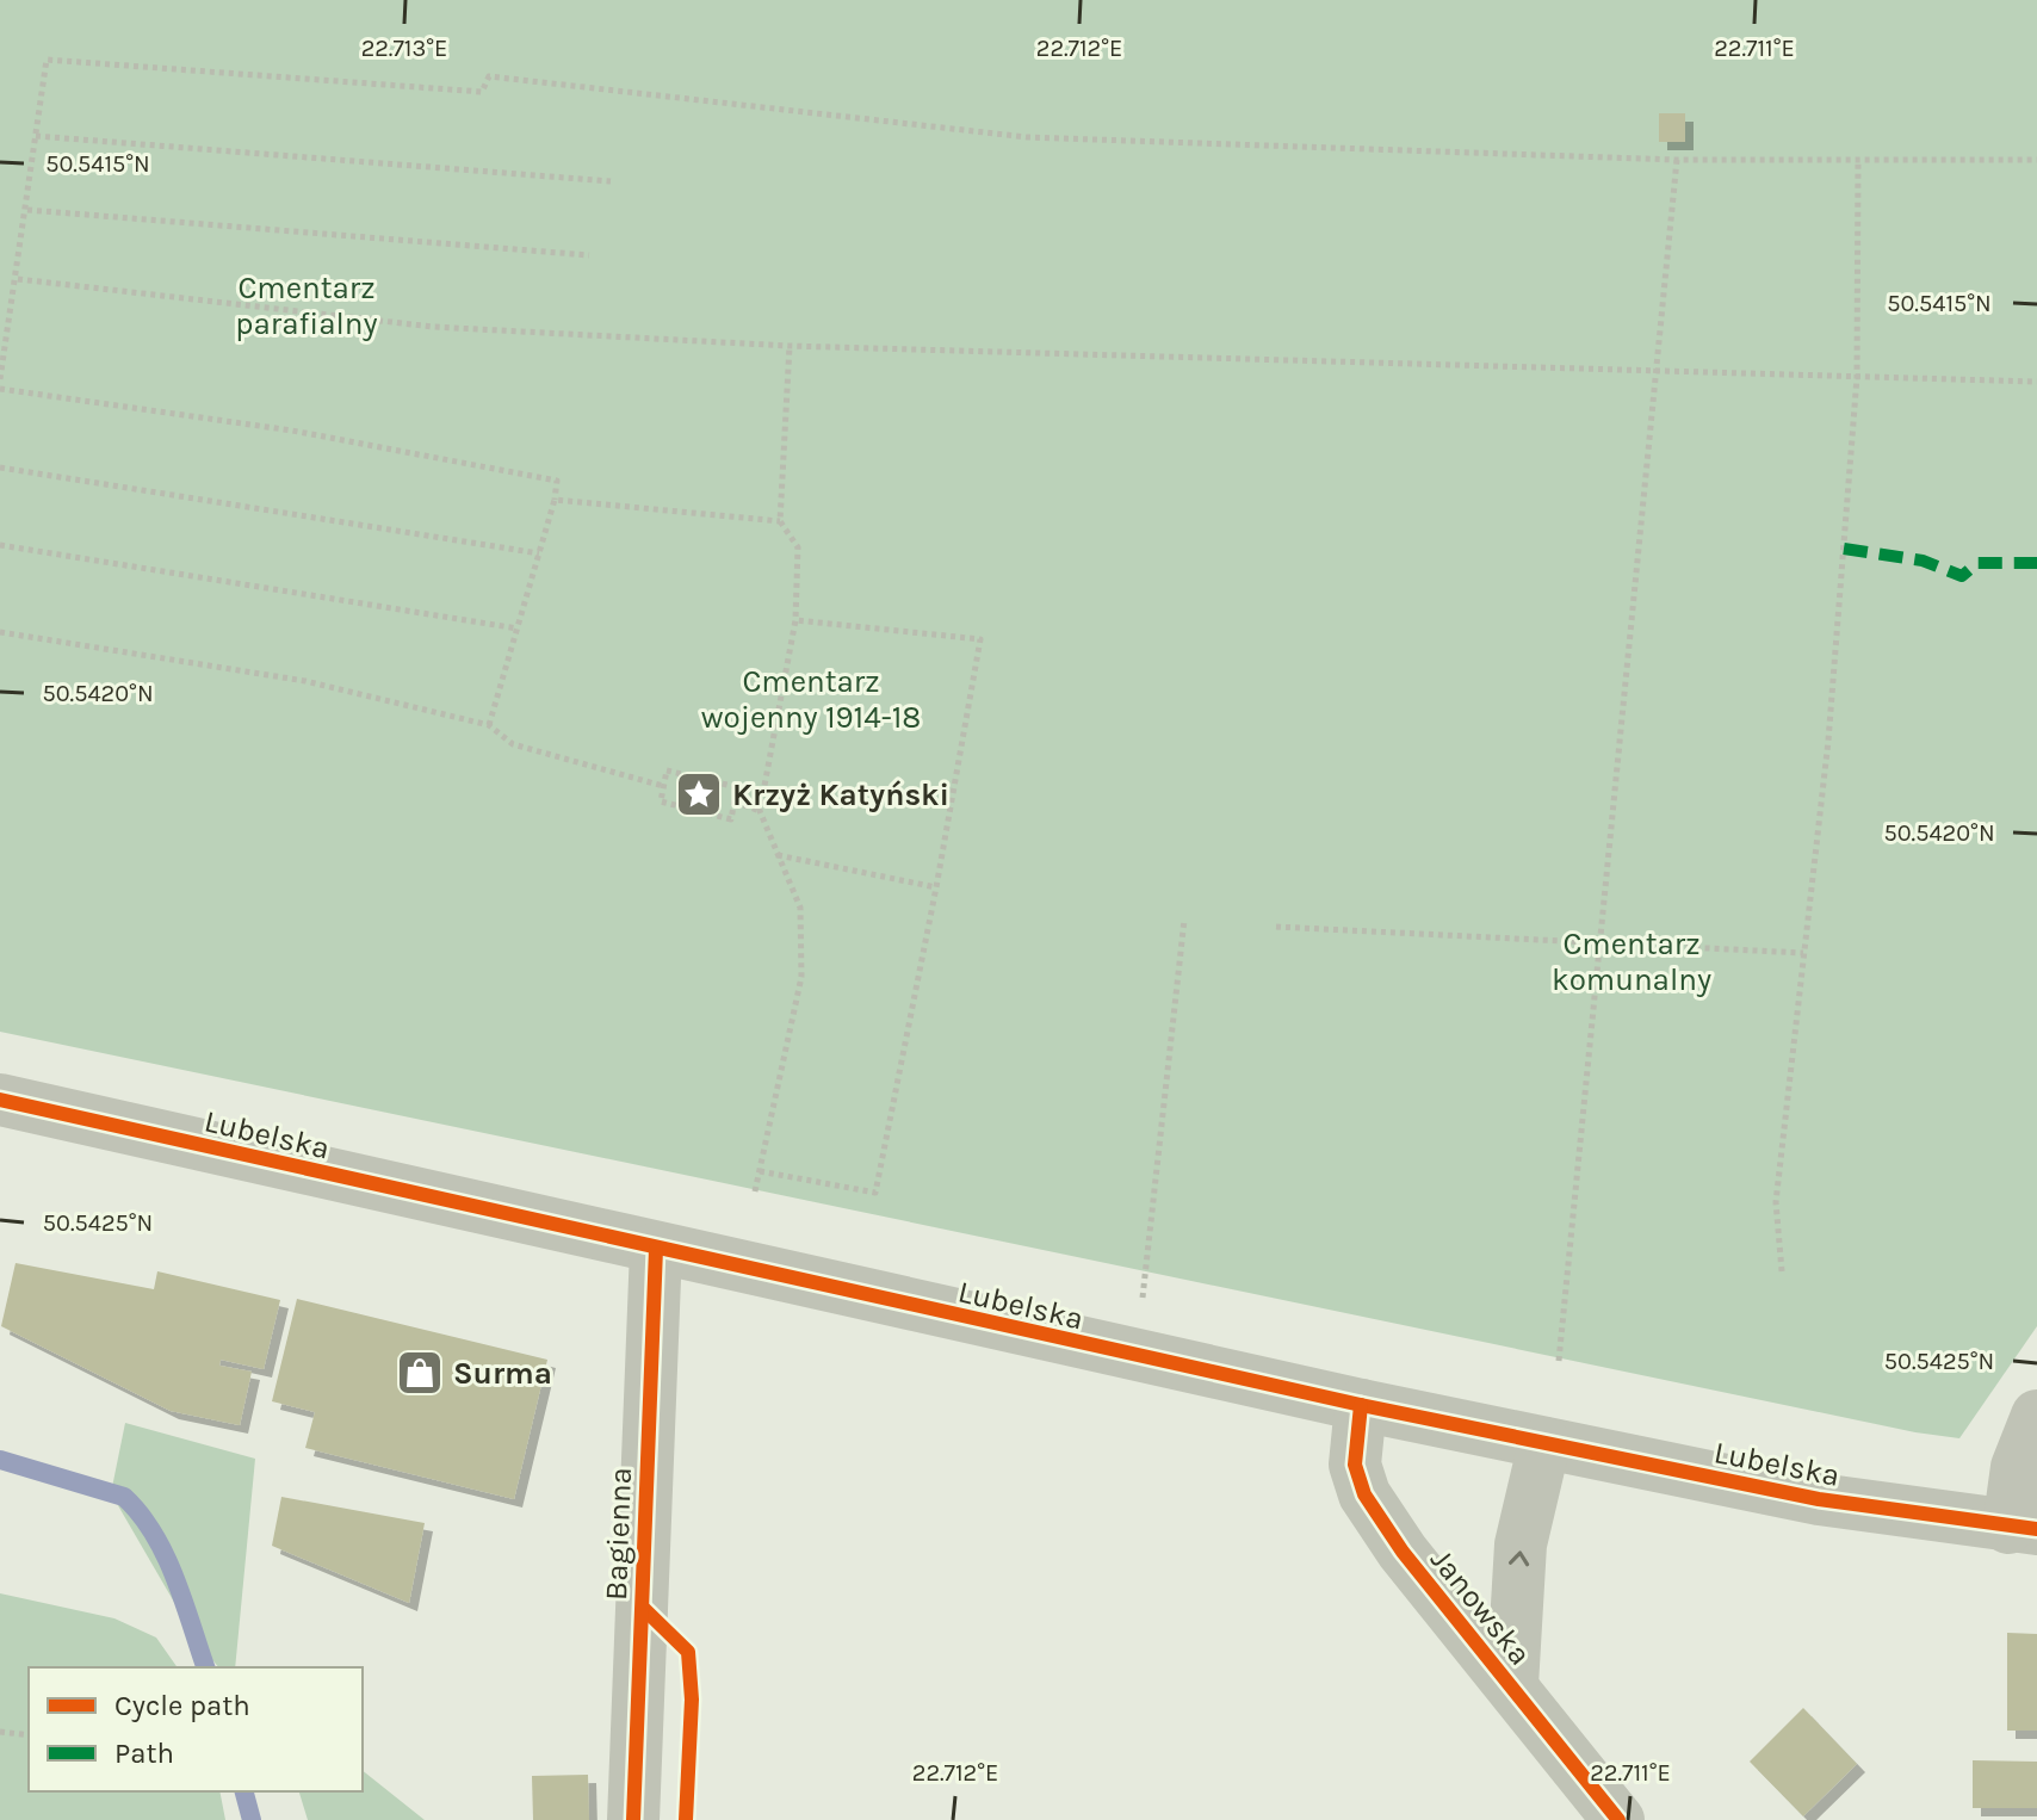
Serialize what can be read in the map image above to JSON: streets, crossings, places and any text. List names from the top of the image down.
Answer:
{
  "streets": {
    "street": ["Lubelska", "Bagienna", "Janowska"]
  },
  "crossings": [
    ["Lubelska", "Bagienna"],
    ["Lubelska", "Janowska"]
  ],
  "parks": ["Cmentarz parafialny", "Cmentarz wojenny 1914-18", "Cmentarz komunalny"],
  "places": {
    "place": ["Krzyż Katyński"],
    "shop": ["Surma"]
  },
  "legend": ["Cycle path", "Path"],
  "coordinates": [
    "22.713°E",
    "22.712°E",
    "22.711°E",
    "50.5415°N",
    "50.5420°N",
    "50.5425°N"
  ]
}
